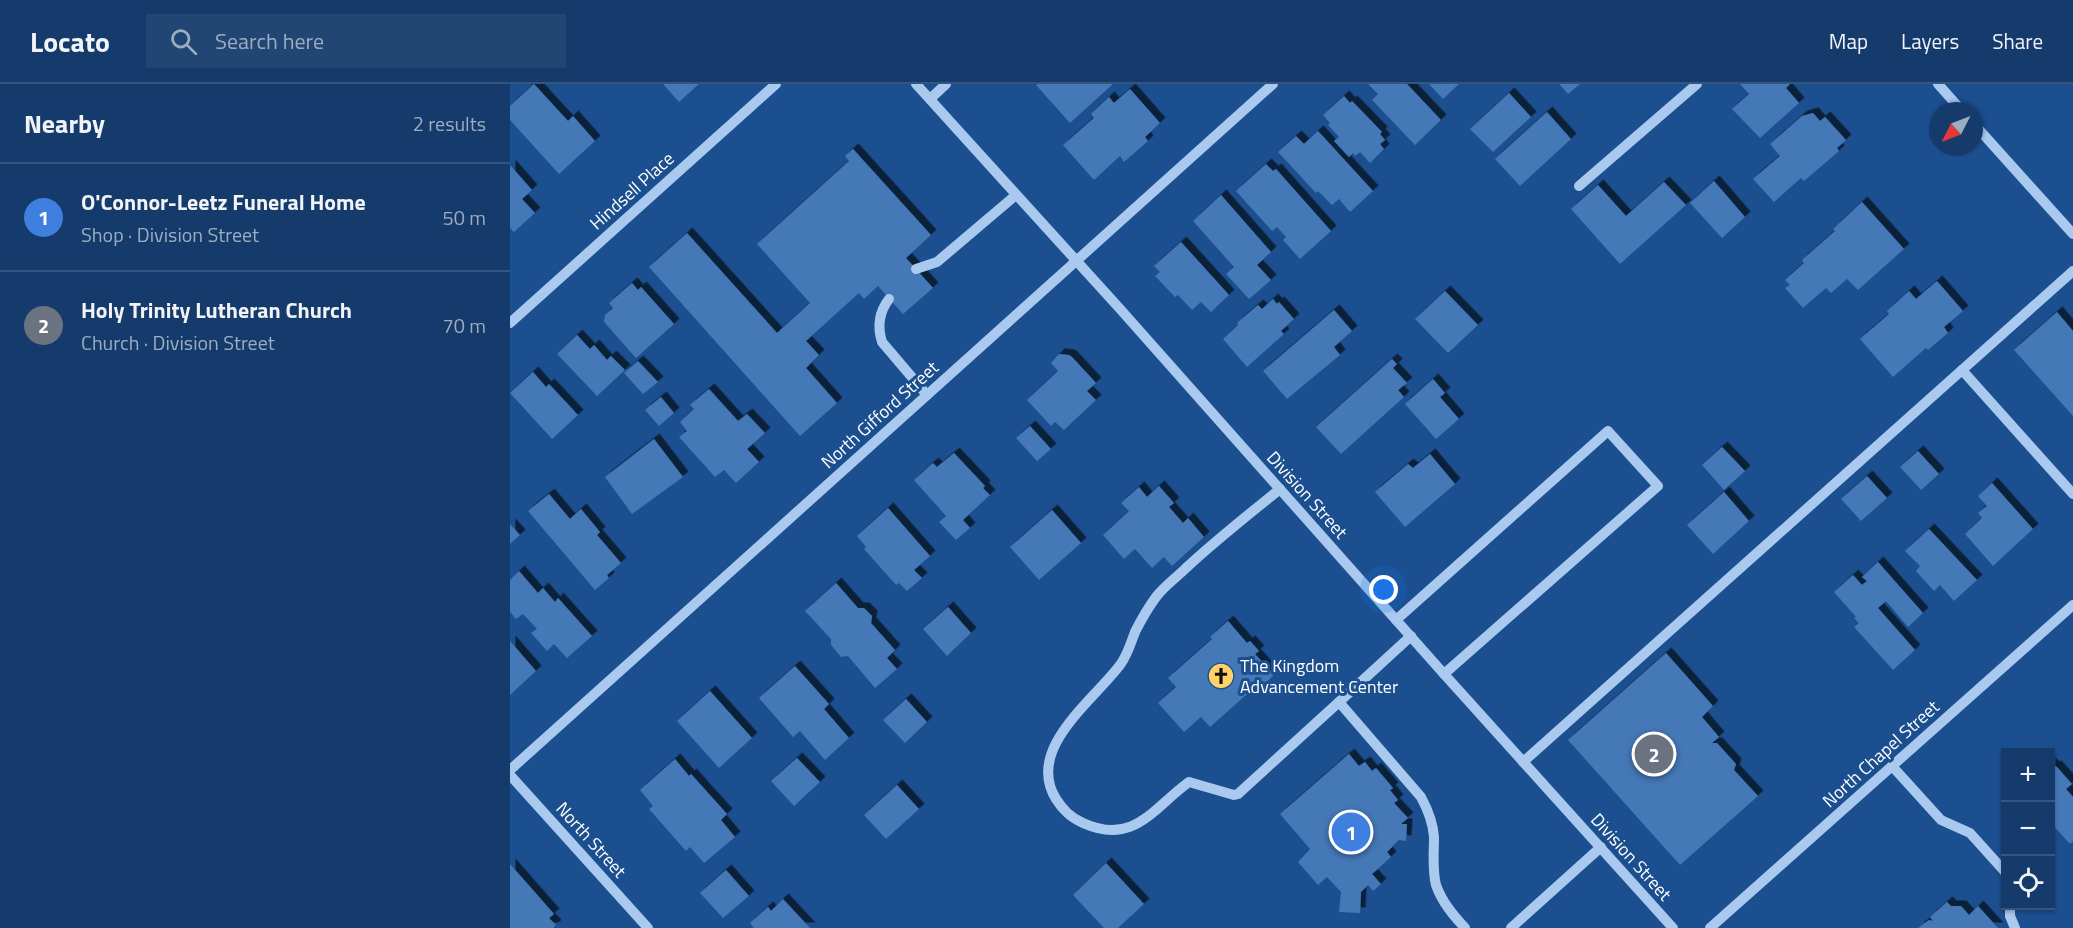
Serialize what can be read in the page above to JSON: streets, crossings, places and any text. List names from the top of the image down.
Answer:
{
  "streets": {
    "street": [
      "Hindsell Place",
      "North Gifford Street",
      "Division Street",
      "North Chapel Street",
      "North Street"
    ]
  },
  "crossings": [
    ["North Gifford Street", "Division Street"],
    ["North Gifford Street", "North Street"]
  ],
  "places": {
    "church": ["The Kingdom Advancement Center"]
  },
  "north": "bottom left",
  "page": {
    "header": "Locato",
    "search": "Search here",
    "nav": ["Map", "Layers", "Share"],
    "heading": ["Nearby", "2 results"],
    "list": [
      {
        "mark": "1",
        "name": "O'Connor-Leetz Funeral Home",
        "note": "Shop · Division Street",
        "value": "50 m"
      },
      {
        "mark": "2",
        "name": "Holy Trinity Lutheran Church",
        "note": "Church · Division Street",
        "value": "70 m"
      }
    ],
    "pins": ["2", "1"],
    "map_buttons": ["+", "−"]
  }
}
